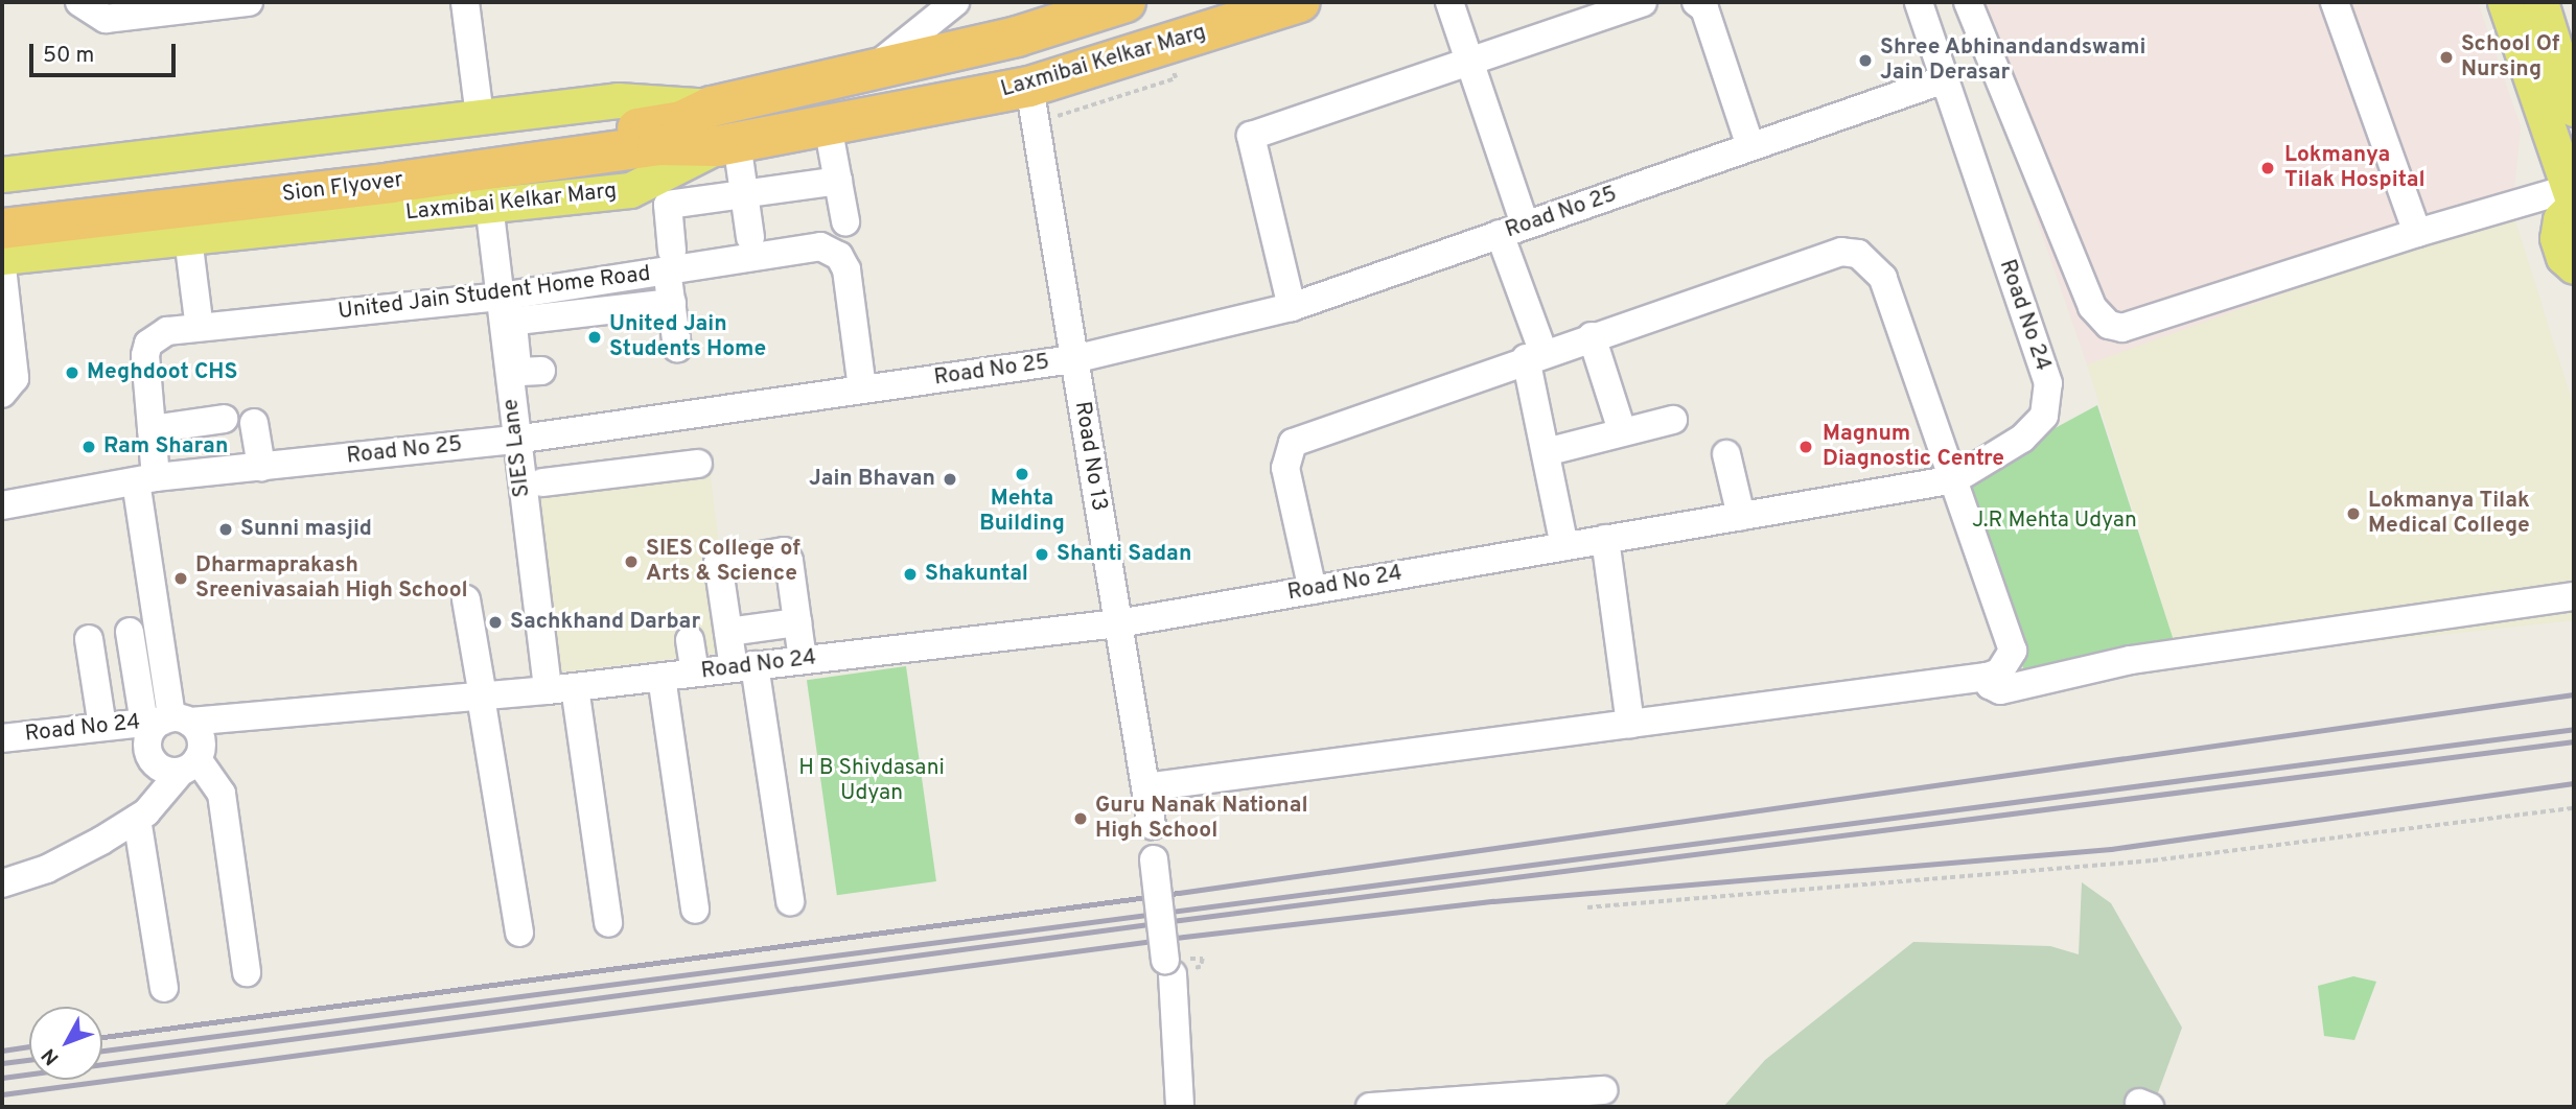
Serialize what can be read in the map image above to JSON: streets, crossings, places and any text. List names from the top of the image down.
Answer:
{
  "streets": {
    "highway": ["Laxmibai Kelkar Marg", "Sion Flyover"],
    "street": [
      "Road No 25",
      "United Jain Student Home Road",
      "Road No 24",
      "SIES Lane",
      "Road No 13"
    ]
  },
  "crossings": [
    ["Laxmibai Kelkar Marg", "Sion Flyover"],
    ["Laxmibai Kelkar Marg", "SIES Lane"],
    ["Laxmibai Kelkar Marg", "Road No 13"],
    ["Road No 25", "United Jain Student Home Road"],
    ["Road No 25", "Road No 24"],
    ["Road No 25", "SIES Lane"],
    ["Road No 25", "Road No 13"],
    ["United Jain Student Home Road", "Road No 24"],
    ["United Jain Student Home Road", "SIES Lane"],
    ["Road No 24", "SIES Lane"],
    ["Road No 24", "Road No 13"]
  ],
  "parks": ["J.R Mehta Udyan", "H B Shivdasani Udyan"],
  "places": [
    "School Of Nursing",
    "Shree Abhinandandswami Jain Derasar",
    "Lokmanya Tilak Hospital",
    "United Jain Students Home",
    "Meghdoot CHS",
    "Ram Sharan",
    "Magnum Diagnostic Centre",
    "Mehta Building",
    "Jain Bhavan",
    "Lokmanya Tilak Medical College",
    "Sunni masjid",
    "Shanti Sadan",
    "SIES College of Arts & Science",
    "Shakuntal",
    "Dharmaprakash Sreenivasaiah High School",
    "Sachkhand Darbar",
    "Guru Nanak National High School"
  ],
  "scale_bar": "50 m",
  "north": "bottom left"
}
